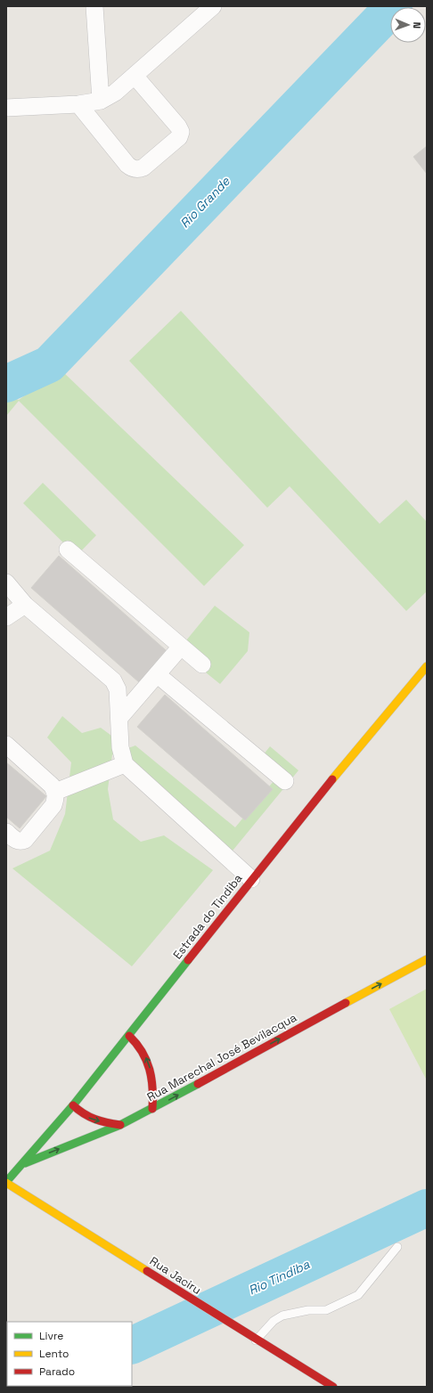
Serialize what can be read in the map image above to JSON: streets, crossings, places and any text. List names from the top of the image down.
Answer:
{
  "streets": {
    "street": ["Estrada do Tindiba", "Rua Marechal José Bevilacqua", "Rua Jaciru"]
  },
  "crossings": [
    ["Estrada do Tindiba", "Rua Marechal José Bevilacqua"],
    ["Estrada do Tindiba", "Rua Jaciru"]
  ],
  "one_way": ["Rua Marechal José Bevilacqua"],
  "water": ["Rio Grande", "Rio Tindiba"],
  "legend": ["Livre", "Lento", "Parado"],
  "north": "right"
}
